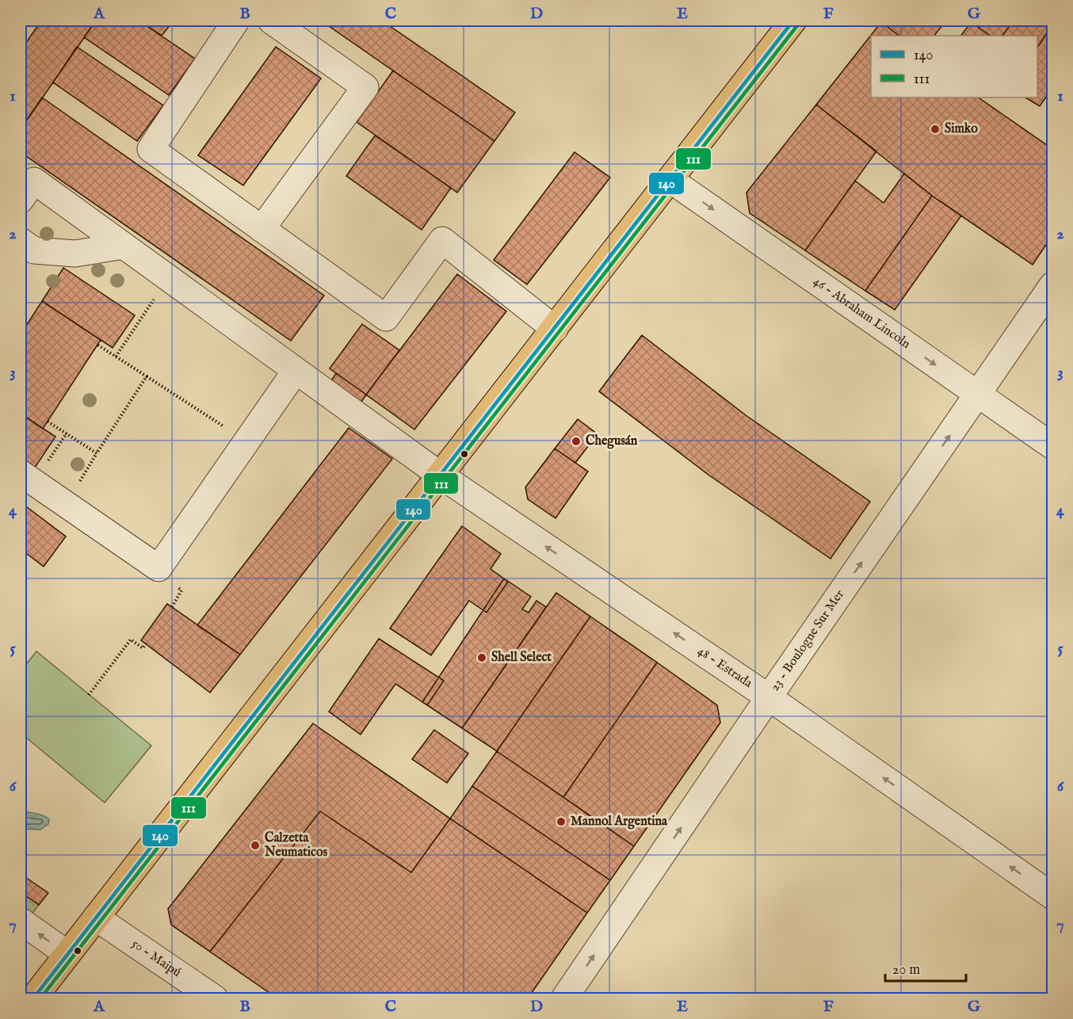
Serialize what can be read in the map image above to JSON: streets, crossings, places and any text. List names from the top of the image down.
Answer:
{
  "streets": {
    "street": [
      "46 - Abraham Lincoln",
      "23 - Boulogne Sur Mer",
      "48 - Estrada",
      "50 - Maipú"
    ]
  },
  "crossings": [
    ["46 - Abraham Lincoln", "23 - Boulogne Sur Mer"],
    ["23 - Boulogne Sur Mer", "48 - Estrada"]
  ],
  "one_way": ["46 - Abraham Lincoln", "23 - Boulogne Sur Mer", "48 - Estrada"],
  "places": [
    "Simko",
    "Chegusán",
    "Shell Select",
    "Mannol Argentina",
    "Calzetta Neumaticos"
  ],
  "lines": ["transit line 140", "transit line 111"],
  "legend": ["140", "111"],
  "scale_bar": "20 m",
  "grid": {
    "columns": [
      "A",
      "B",
      "C",
      "D",
      "E",
      "F",
      "G"
    ],
    "rows": [
      "1",
      "2",
      "3",
      "4",
      "5",
      "6",
      "7"
    ]
  }
}
